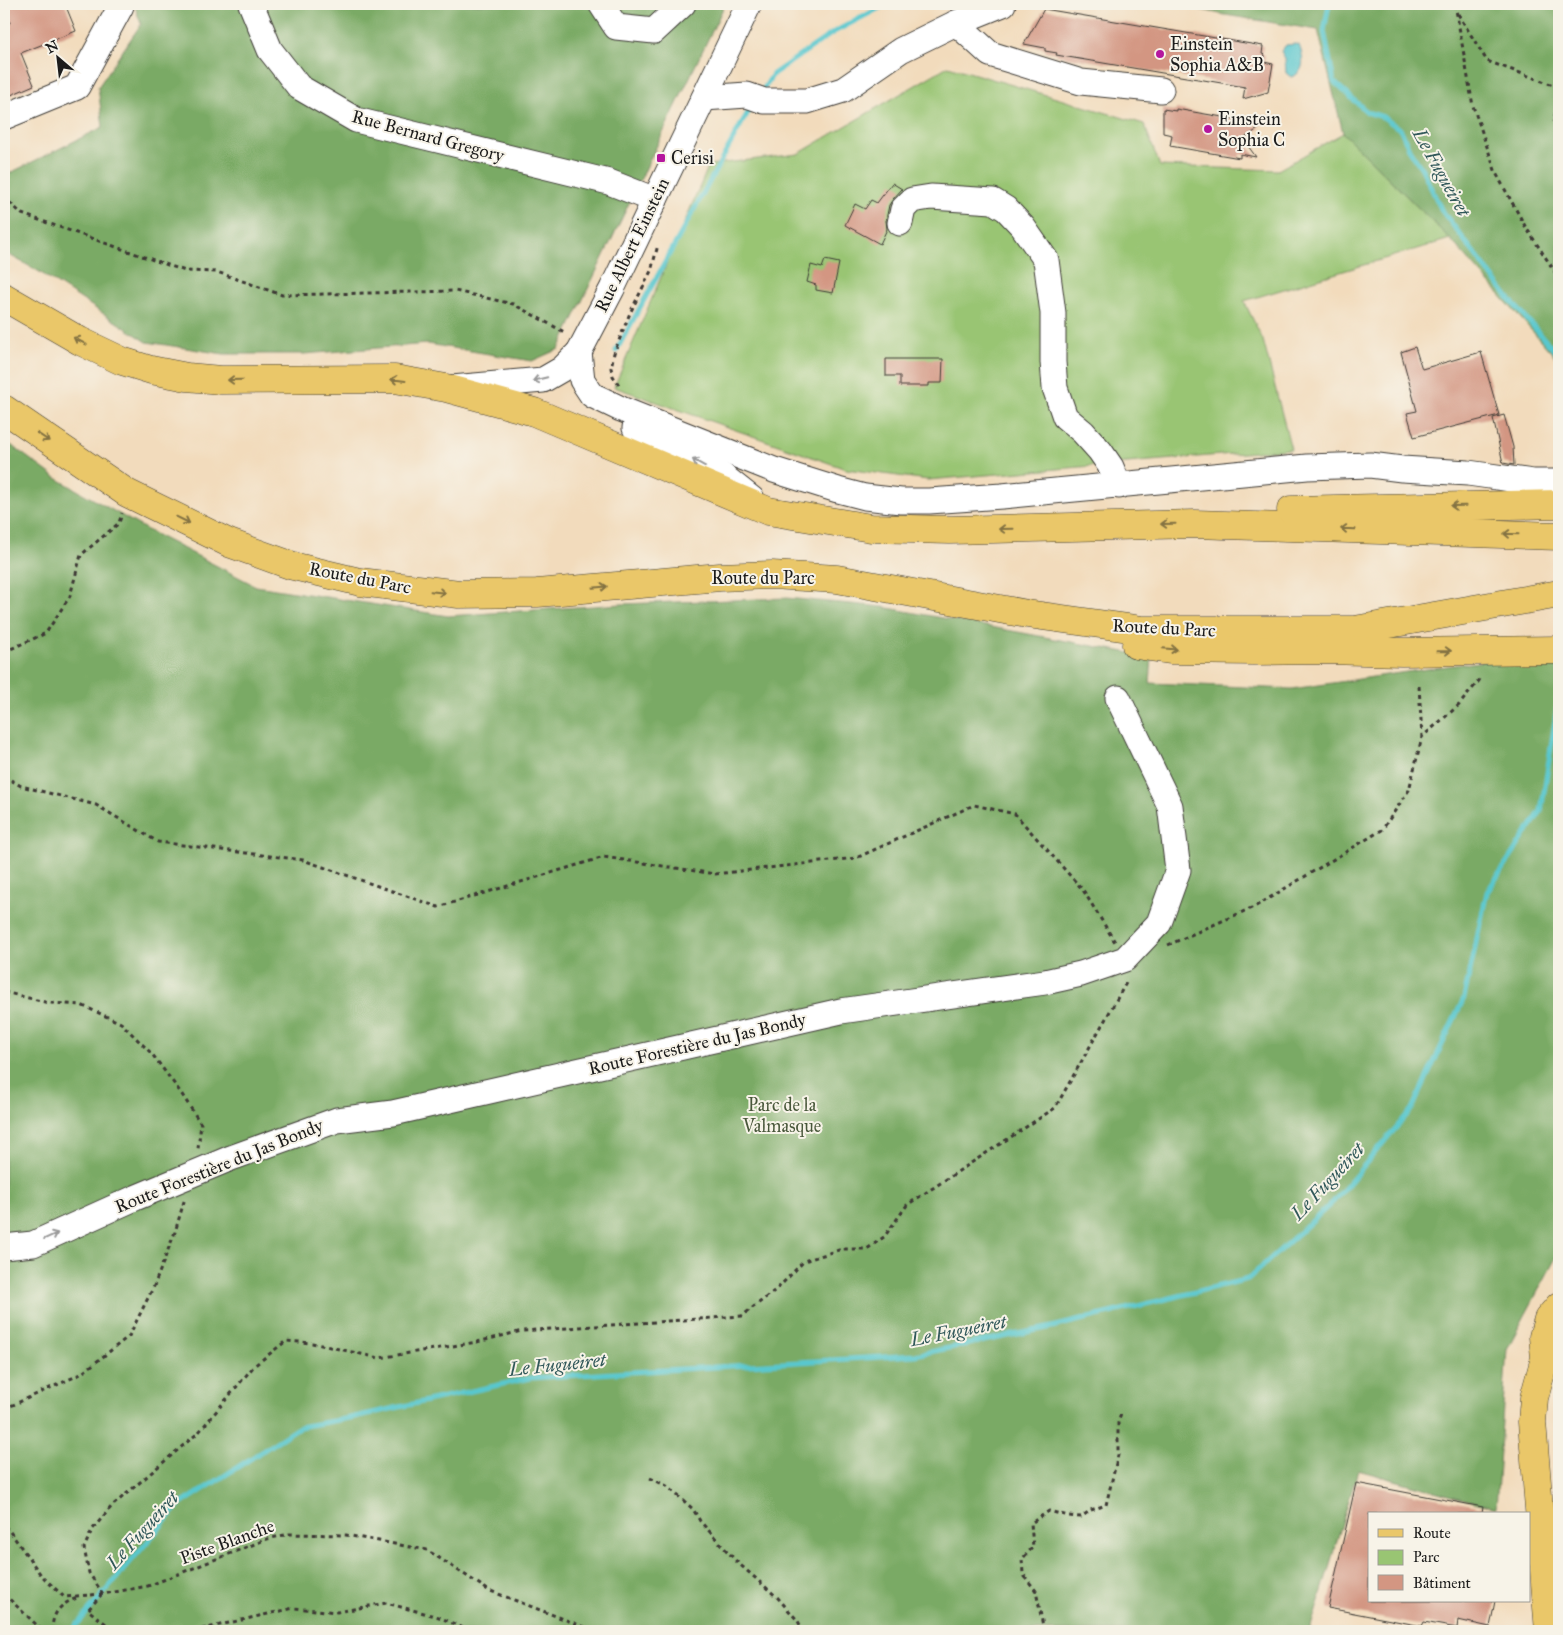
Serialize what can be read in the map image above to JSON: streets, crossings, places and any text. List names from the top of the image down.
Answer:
{
  "streets": {
    "main road": ["Route du Parc"],
    "street": ["Rue Bernard Gregory", "Rue Albert Einstein", "Route Forestière du Jas Bondy"],
    "path": ["Piste Blanche"]
  },
  "crossings": [
    ["Rue Bernard Gregory", "Rue Albert Einstein"]
  ],
  "water": ["Le Fugueiret"],
  "parks": ["Parc de la Valmasque"],
  "places": {
    "other": ["Einstein Sophia A&B", "Einstein Sophia C"],
    "transit": ["Cerisi"]
  },
  "legend": ["Route", "Parc", "Bâtiment"],
  "north": "top left"
}
